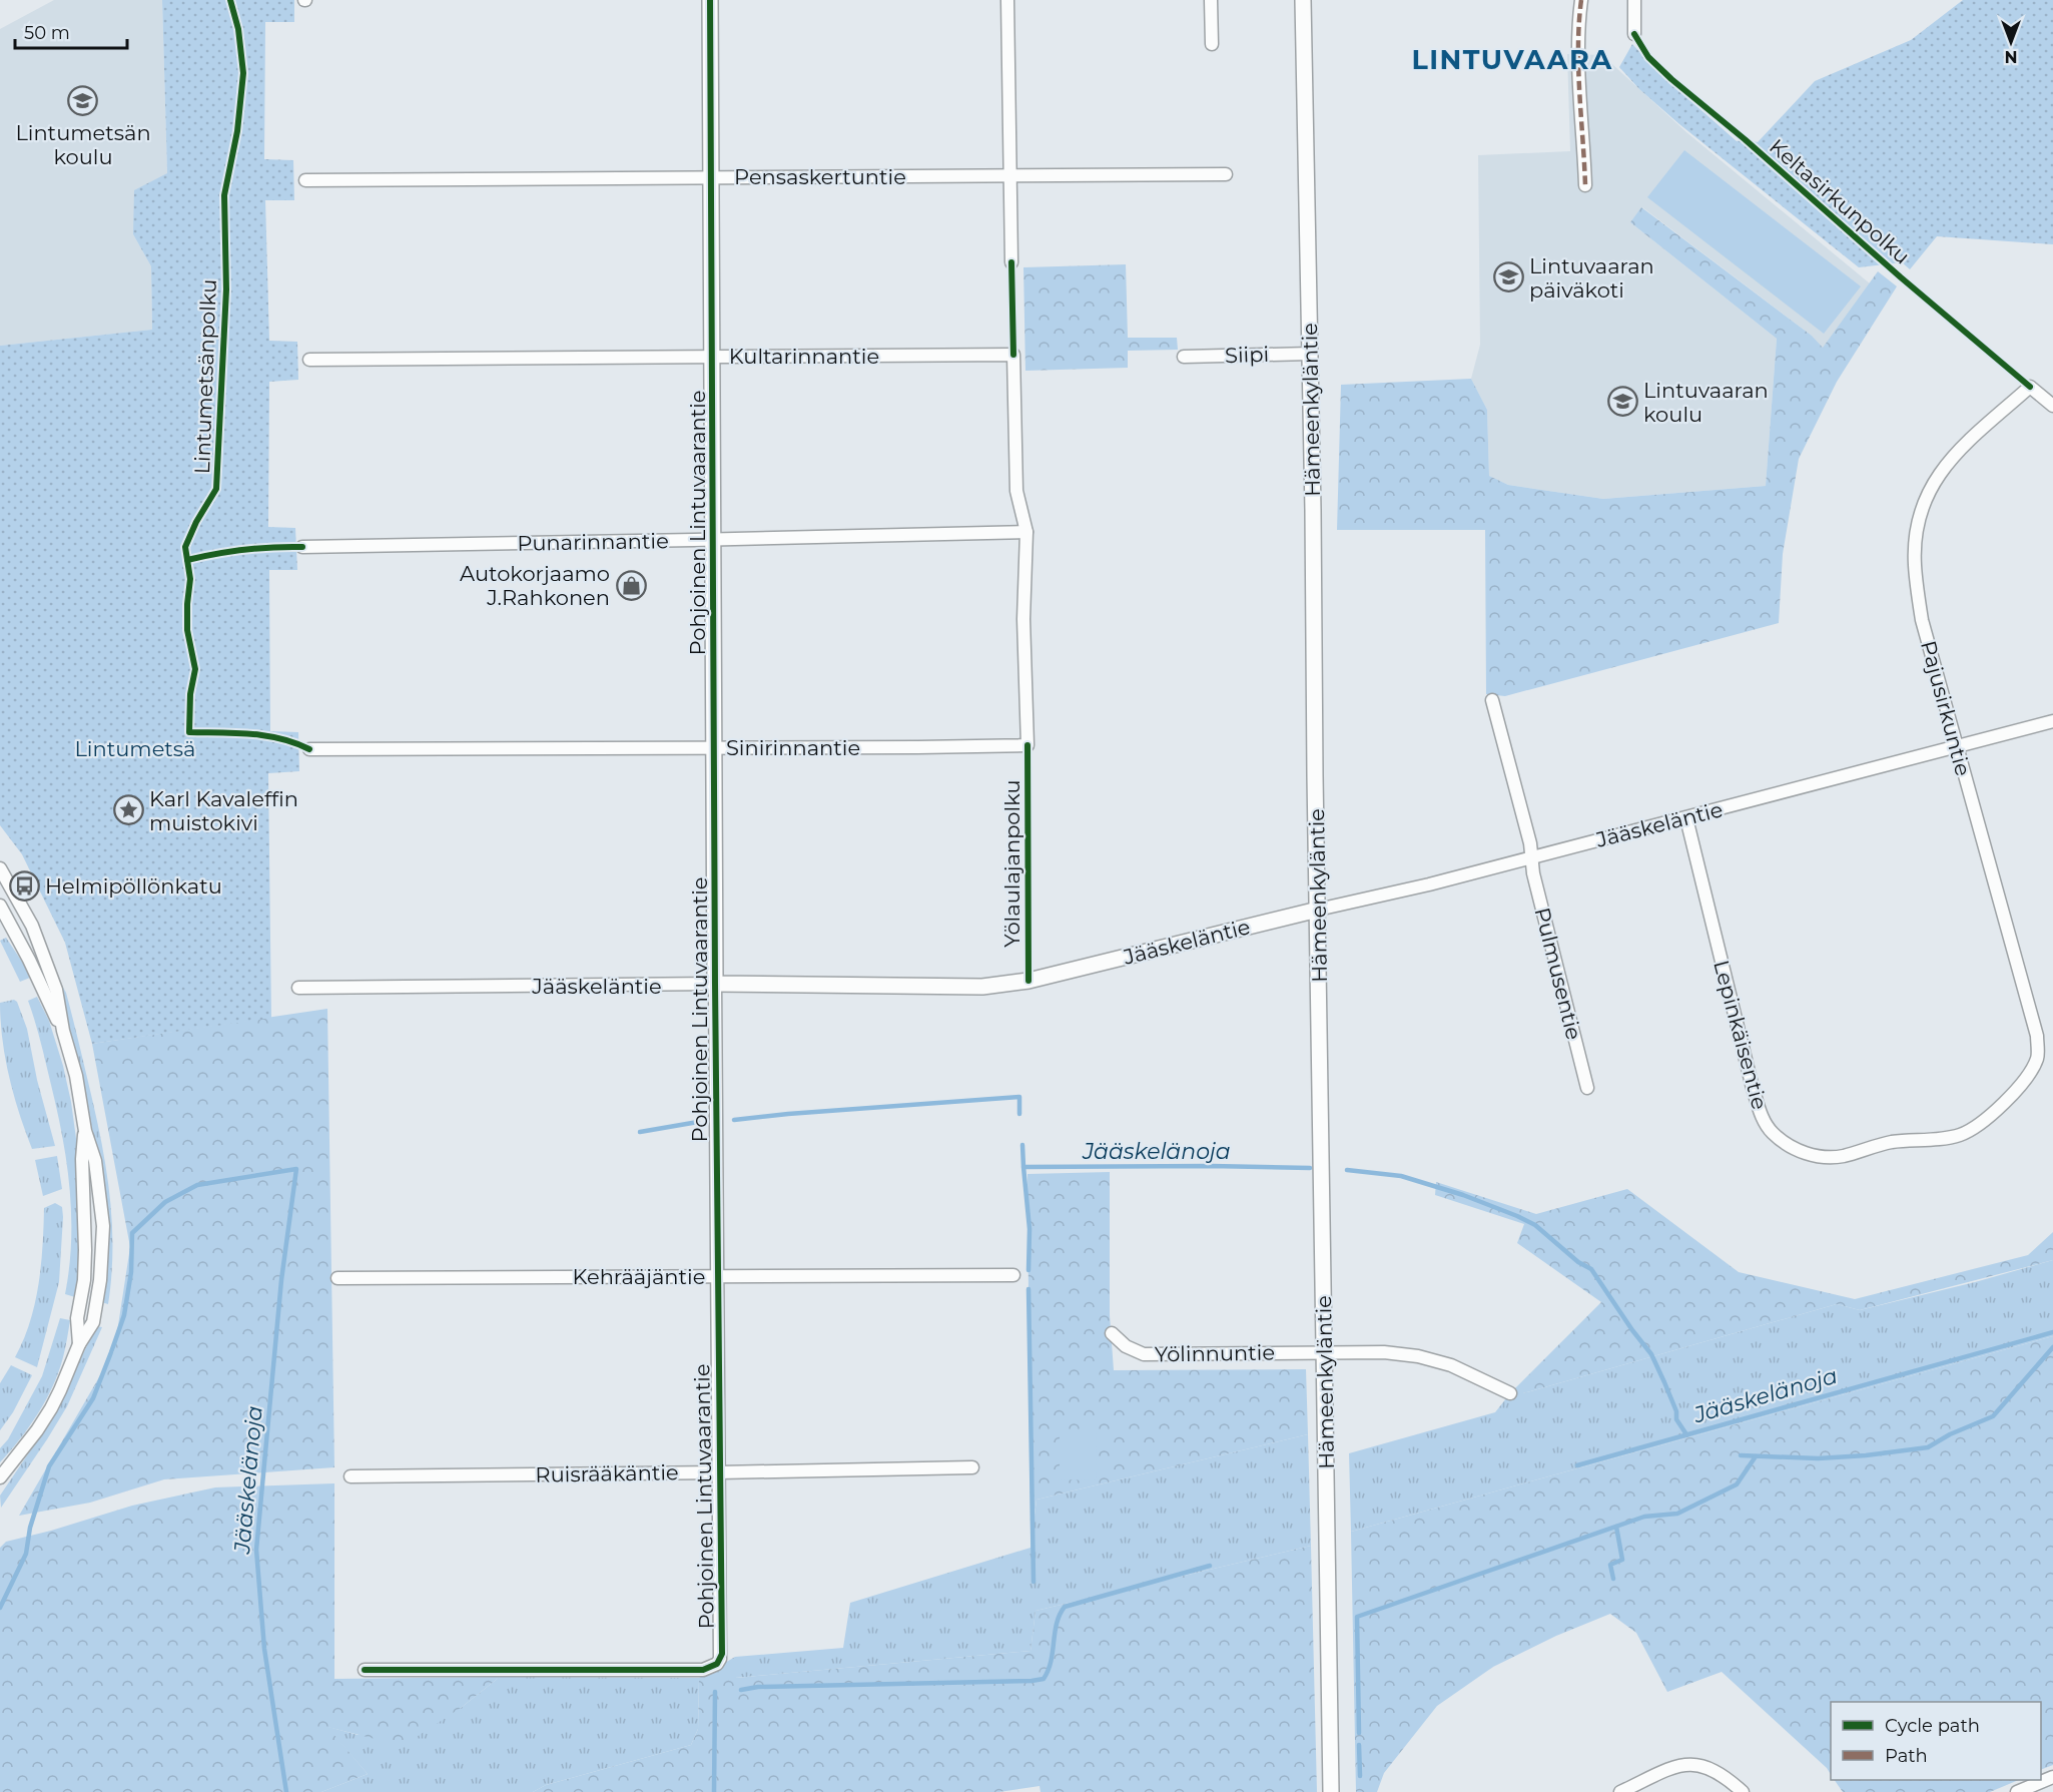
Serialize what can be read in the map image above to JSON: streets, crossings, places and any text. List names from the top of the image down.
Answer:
{
  "streets": {
    "street": [
      "Pensaskertuntie",
      "Siipi",
      "Kultarinnantie",
      "Hämeenkyläntie",
      "Pohjoinen Lintuvaarantie",
      "Punarinnantie",
      "Pajusirkuntie",
      "Sinirinnantie",
      "Jääskeläntie",
      "Pulmusentie",
      "Lepinkäisentie",
      "Kehrääjäntie",
      "Yölinnuntie",
      "Ruisrääkäntie"
    ],
    "cycle path": ["Keltasirkunpolku", "Lintumetsänpolku", "Yölaulajanpolku"]
  },
  "crossings": [
    ["Pensaskertuntie", "Pohjoinen Lintuvaarantie"],
    ["Siipi", "Hämeenkyläntie"],
    ["Kultarinnantie", "Pohjoinen Lintuvaarantie"],
    ["Kultarinnantie", "Punarinnantie"],
    ["Kultarinnantie", "Sinirinnantie"],
    ["Hämeenkyläntie", "Jääskeläntie"],
    ["Hämeenkyläntie", "Yölinnuntie"],
    ["Pohjoinen Lintuvaarantie", "Punarinnantie"],
    ["Pohjoinen Lintuvaarantie", "Sinirinnantie"],
    ["Pohjoinen Lintuvaarantie", "Jääskeläntie"],
    ["Pohjoinen Lintuvaarantie", "Kehrääjäntie"],
    ["Pohjoinen Lintuvaarantie", "Ruisrääkäntie"],
    ["Punarinnantie", "Sinirinnantie"],
    ["Pajusirkuntie", "Jääskeläntie"],
    ["Pajusirkuntie", "Lepinkäisentie"],
    ["Jääskeläntie", "Pulmusentie"],
    ["Jääskeläntie", "Lepinkäisentie"]
  ],
  "districts": ["LINTUVAARA"],
  "water": ["Jääskelänoja"],
  "parks": ["Lintumetsä"],
  "places": {
    "school or university": ["Lintumetsän koulu", "Lintuvaaran päiväkoti", "Lintuvaaran koulu"],
    "shop": ["Autokorjaamo J.Rahkonen"],
    "place": ["Karl Kavaleffin muistokivi"],
    "bus stop": ["Helmipöllönkatu"]
  },
  "legend": ["Cycle path", "Path"],
  "scale_bar": "50 m",
  "north": "bottom"
}
